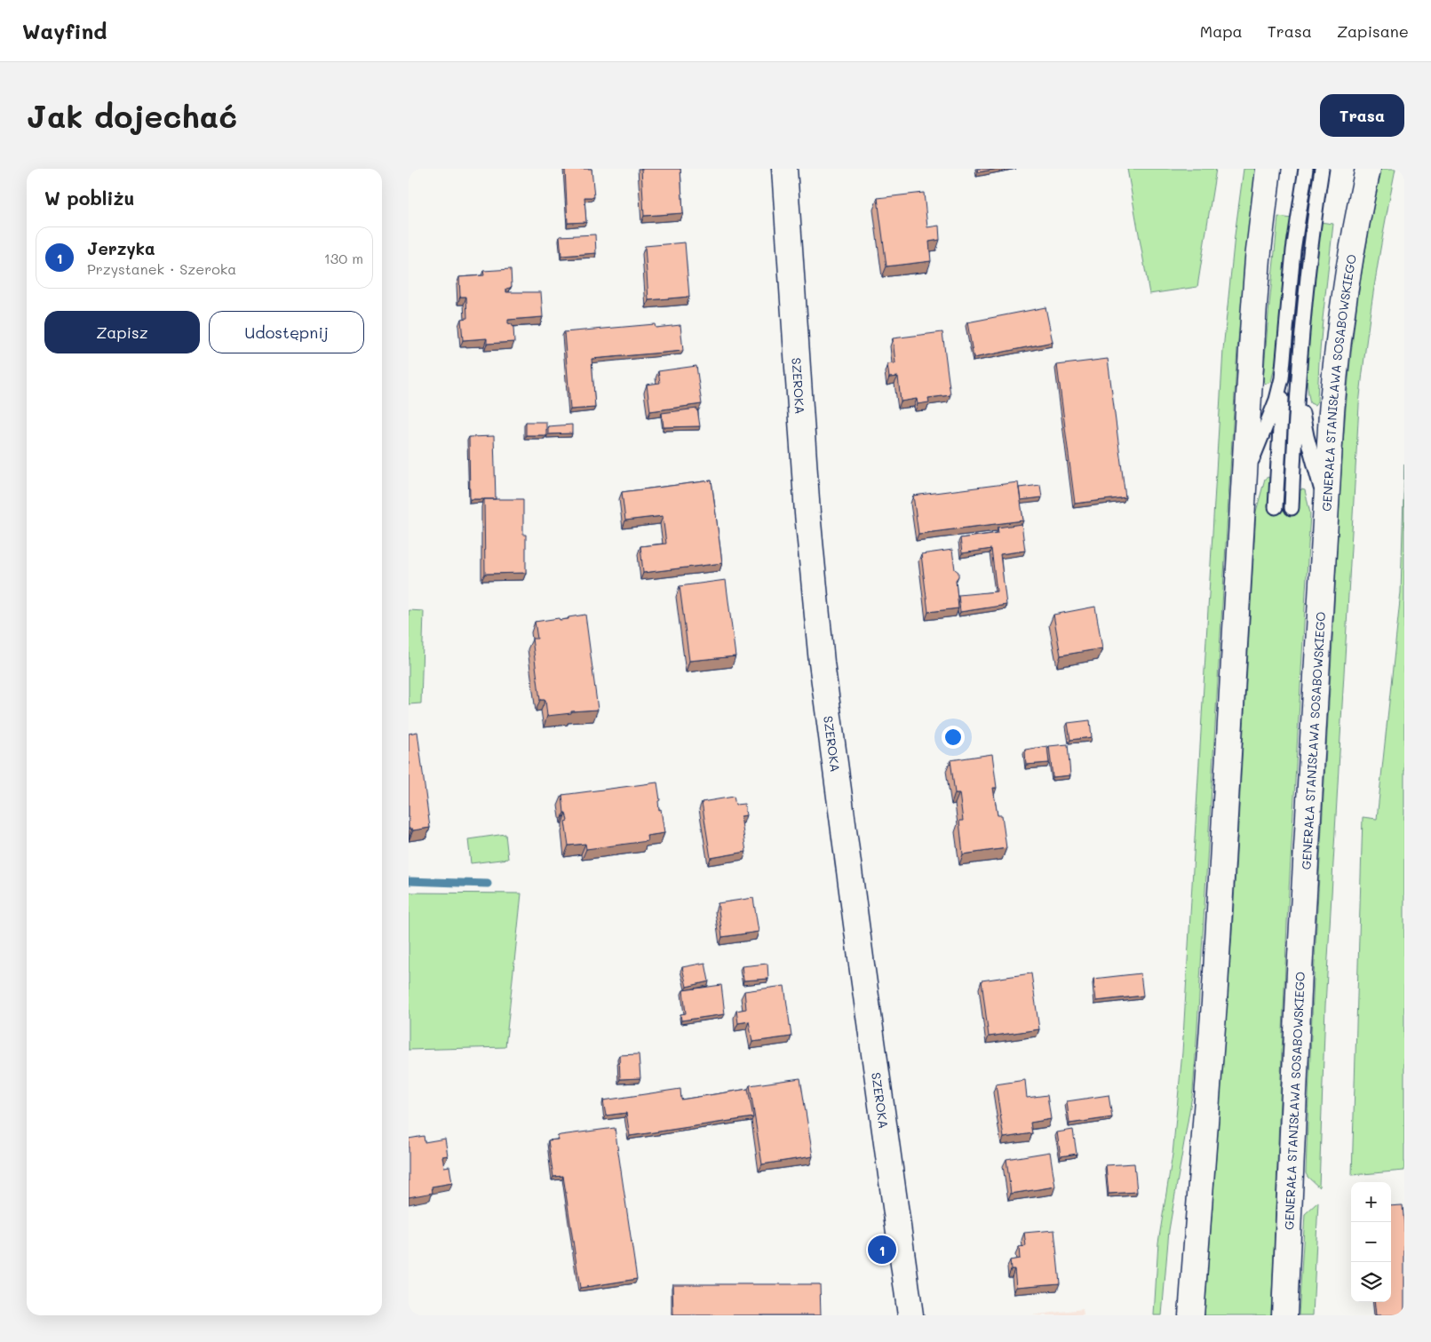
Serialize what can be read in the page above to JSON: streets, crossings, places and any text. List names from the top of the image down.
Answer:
{
  "streets": {
    "main road": ["GENERAŁA STANISŁAWA SOSABOWSKIEGO", "SZEROKA"]
  },
  "page": {
    "header": "Wayfind",
    "nav": ["Mapa", "Trasa", "Zapisane"],
    "buttons": [
      "Trasa",
      ["Zapisz", "Udostępnij"]
    ],
    "title": "Jak dojechać",
    "heading": "W pobliżu",
    "list": [
      {
        "mark": "1",
        "name": "Jerzyka",
        "note": "Przystanek · Szeroka",
        "value": "130 m"
      }
    ],
    "map_buttons": ["+", "−"],
    "pins": "1"
  }
}
